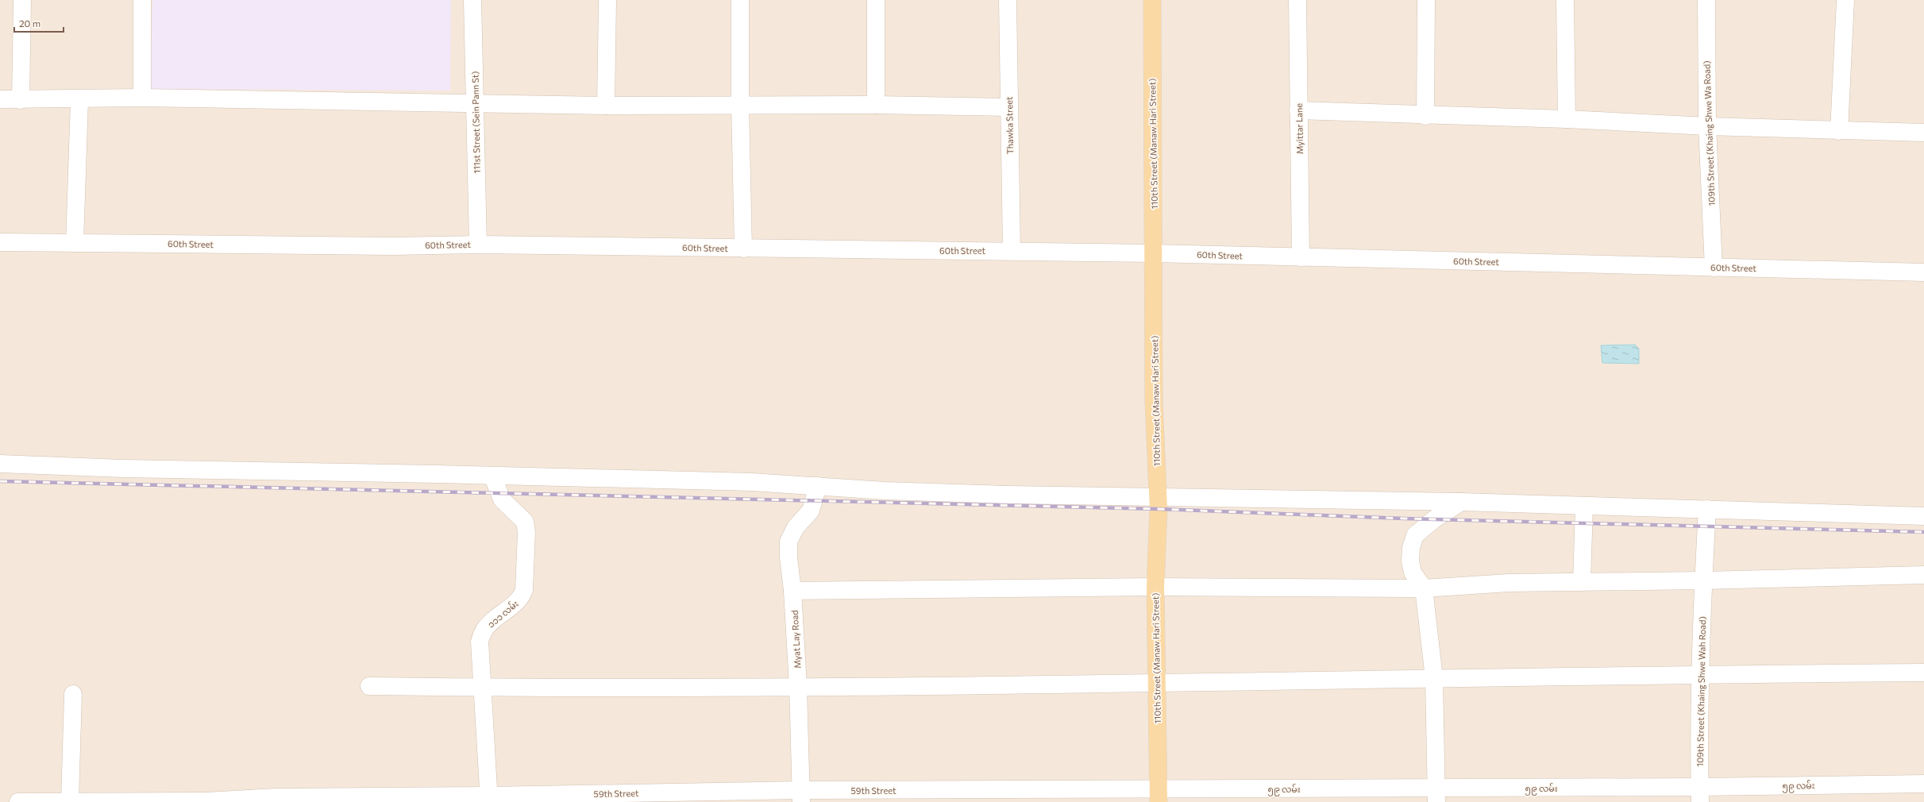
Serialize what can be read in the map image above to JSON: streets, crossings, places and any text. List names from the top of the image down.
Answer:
{
  "streets": {
    "main road": ["110th Street (Manaw Hari Street)"],
    "street": [
      "111st Street (Sein Pann St)",
      "Thawka Street",
      "Myittar Lane",
      "109th Street (Khaing Shwe Wa Road)",
      "60th Street",
      "၁၁၁ လမ်း",
      "Myat Lay Road",
      "109th Street (Khaing Shwe Wah Road)",
      "၅၉ လမ်း",
      "59th Street"
    ]
  },
  "crossings": [
    ["111st Street (Sein Pann St)", "60th Street"],
    ["Thawka Street", "60th Street"],
    ["Myittar Lane", "60th Street"],
    ["109th Street (Khaing Shwe Wa Road)", "60th Street"],
    ["110th Street (Manaw Hari Street)", "60th Street"],
    ["110th Street (Manaw Hari Street)", "၅၉ လမ်း"],
    ["110th Street (Manaw Hari Street)", "59th Street"],
    ["၁၁၁ လမ်း", "59th Street"],
    ["Myat Lay Road", "59th Street"],
    ["109th Street (Khaing Shwe Wah Road)", "၅၉ လမ်း"],
    ["၅၉ လမ်း", "59th Street"]
  ],
  "scale_bar": "20 m"
}
